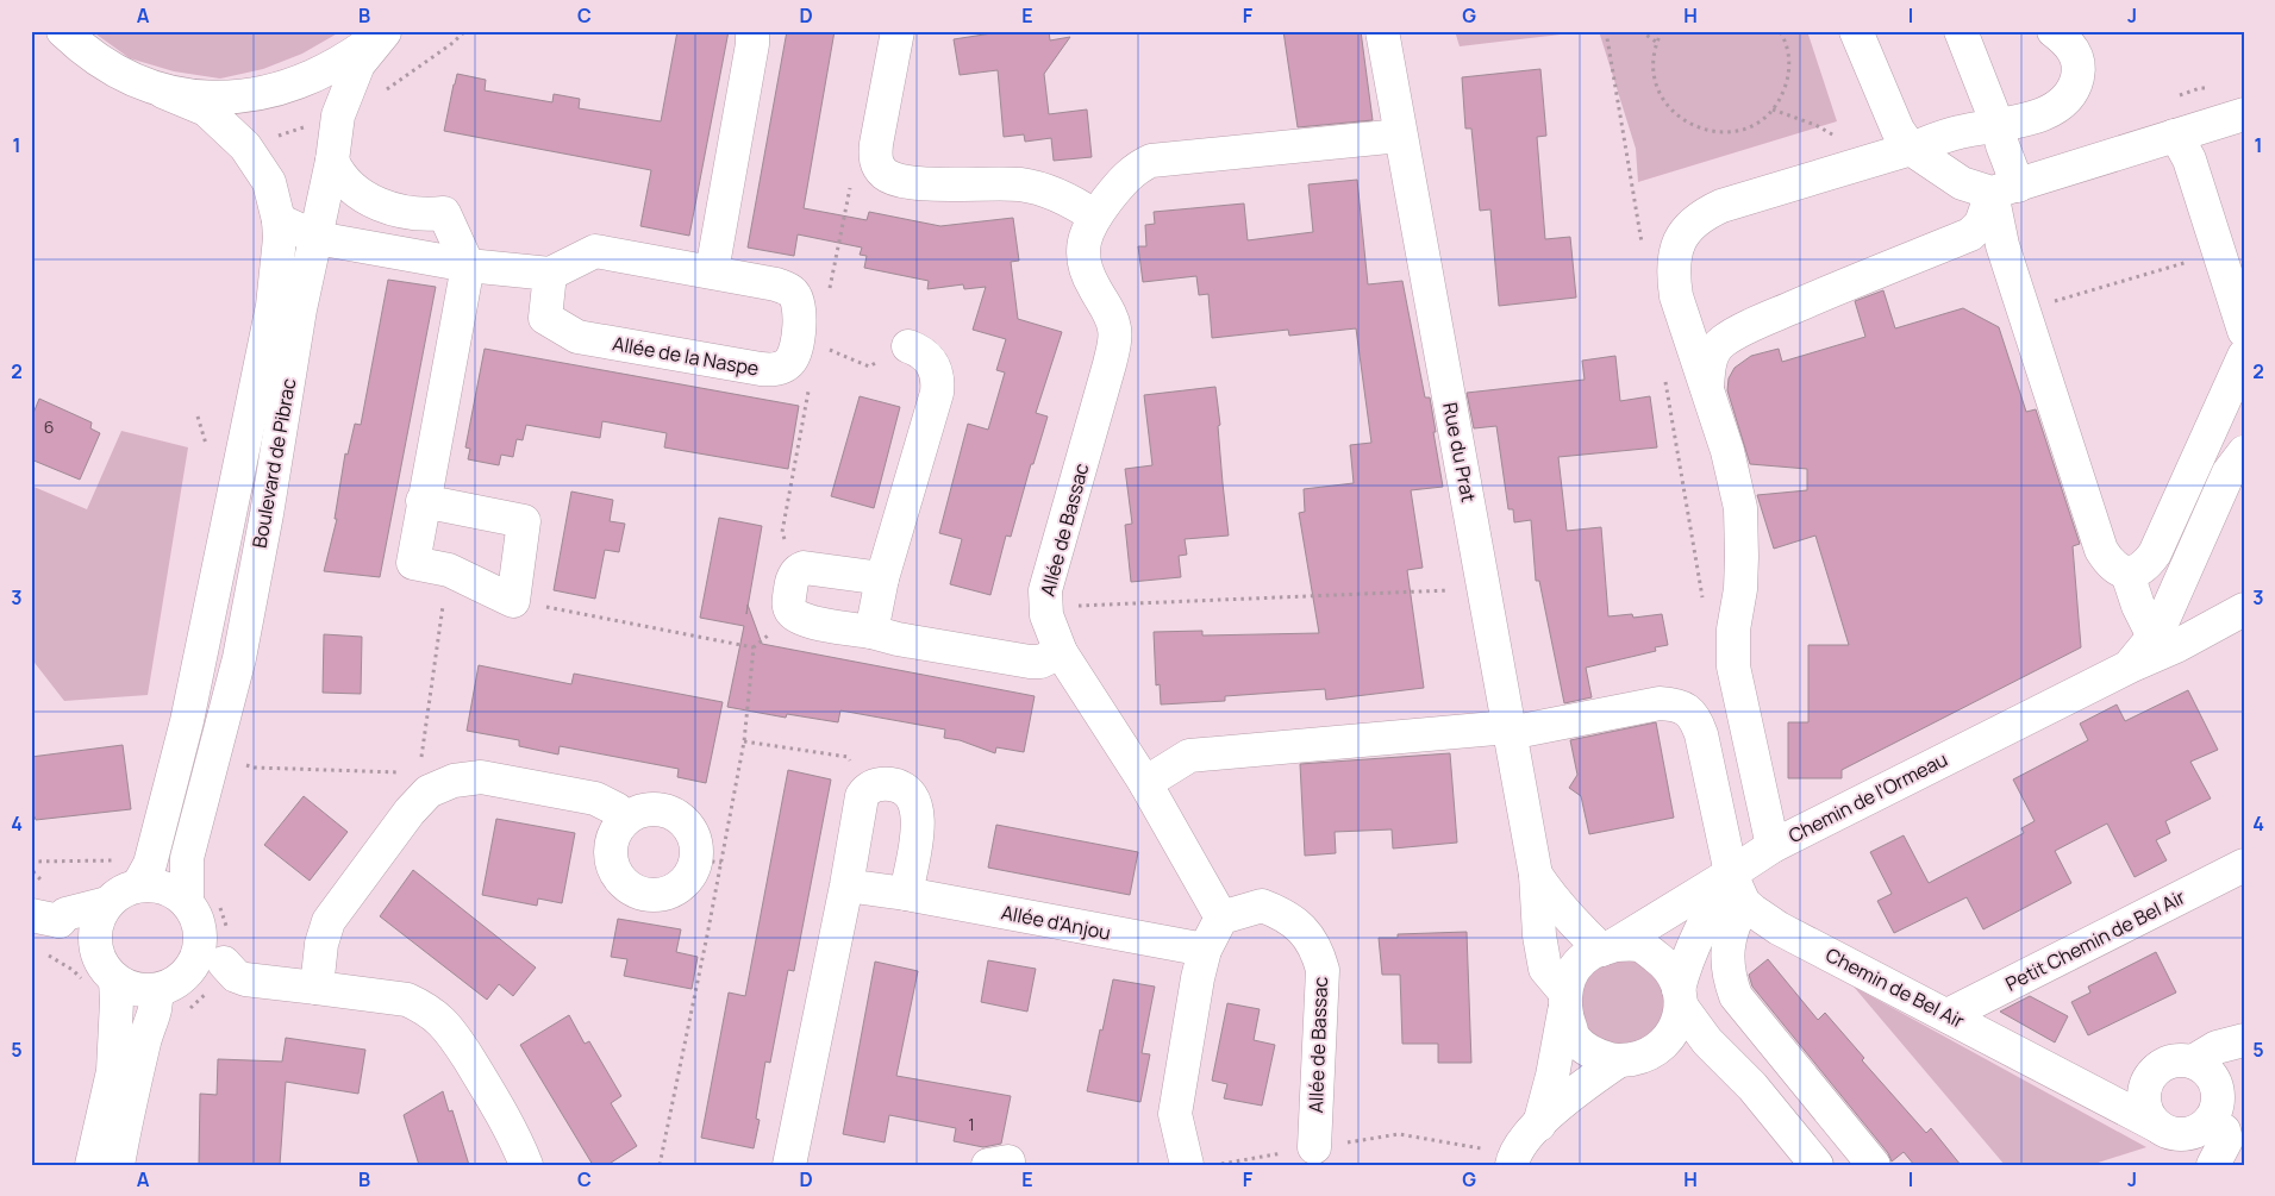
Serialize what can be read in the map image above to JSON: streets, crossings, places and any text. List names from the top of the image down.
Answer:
{
  "streets": {
    "street": [
      "Allée de la Naspe",
      "Rue du Prat",
      "Boulevard de Pibrac",
      "Allée de Bassac",
      "Chemin de l'Ormeau",
      "Allée d'Anjou",
      "Petit Chemin de Bel Air",
      "Chemin de Bel Air"
    ]
  },
  "crossings": [
    ["Rue du Prat", "Allée de Bassac"],
    ["Rue du Prat", "Chemin de l'Ormeau"],
    ["Chemin de l'Ormeau", "Chemin de Bel Air"],
    ["Petit Chemin de Bel Air", "Chemin de Bel Air"]
  ],
  "house_numbers": ["6", "1"],
  "grid": {
    "columns": [
      "A",
      "B",
      "C",
      "D",
      "E",
      "F",
      "G",
      "H",
      "I",
      "J"
    ],
    "rows": [
      "1",
      "2",
      "3",
      "4",
      "5"
    ]
  }
}
